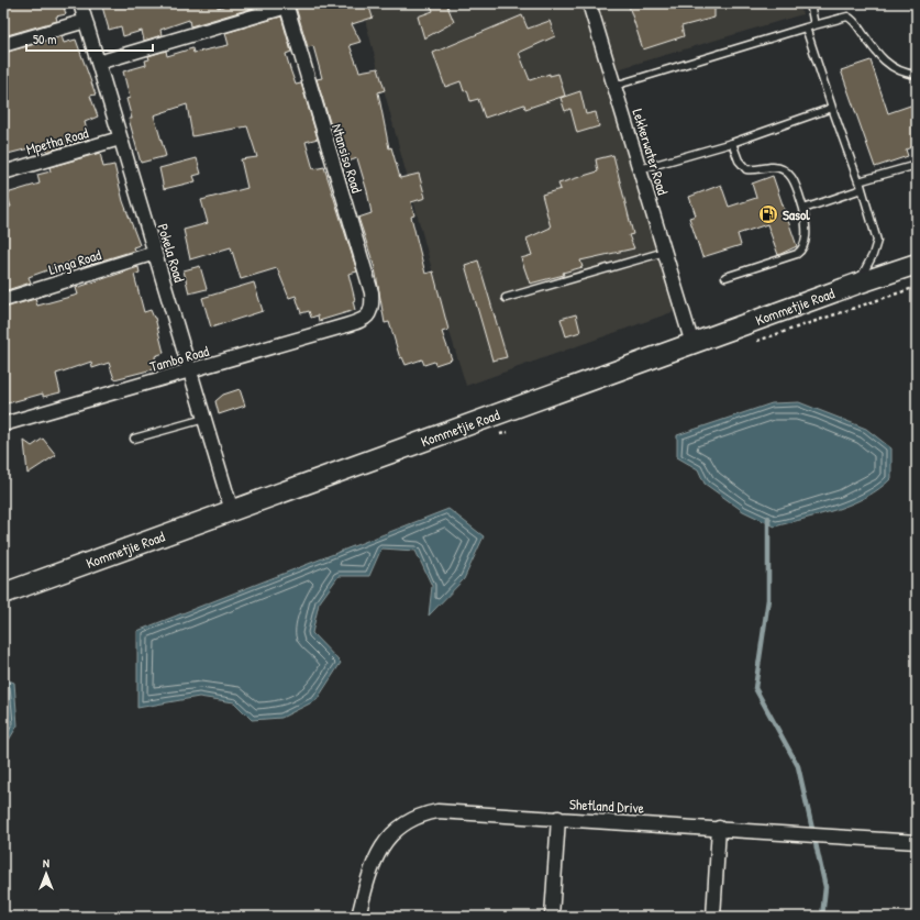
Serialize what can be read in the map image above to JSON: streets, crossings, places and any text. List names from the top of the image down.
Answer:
{
  "streets": {
    "main road": ["Kommetjie Road"],
    "street": [
      "Mpetha Road",
      "Lekkerwater Road",
      "Ntansiso Road",
      "Pokela Road",
      "Linga Road",
      "Tambo Road",
      "Shetland Drive"
    ]
  },
  "crossings": [
    ["Mpetha Road", "Pokela Road"],
    ["Lekkerwater Road", "Kommetjie Road"],
    ["Ntansiso Road", "Tambo Road"],
    ["Pokela Road", "Linga Road"],
    ["Pokela Road", "Kommetjie Road"],
    ["Pokela Road", "Tambo Road"]
  ],
  "places": {
    "fuel station": ["Sasol"]
  },
  "scale_bar": "50 m",
  "north": "top"
}
